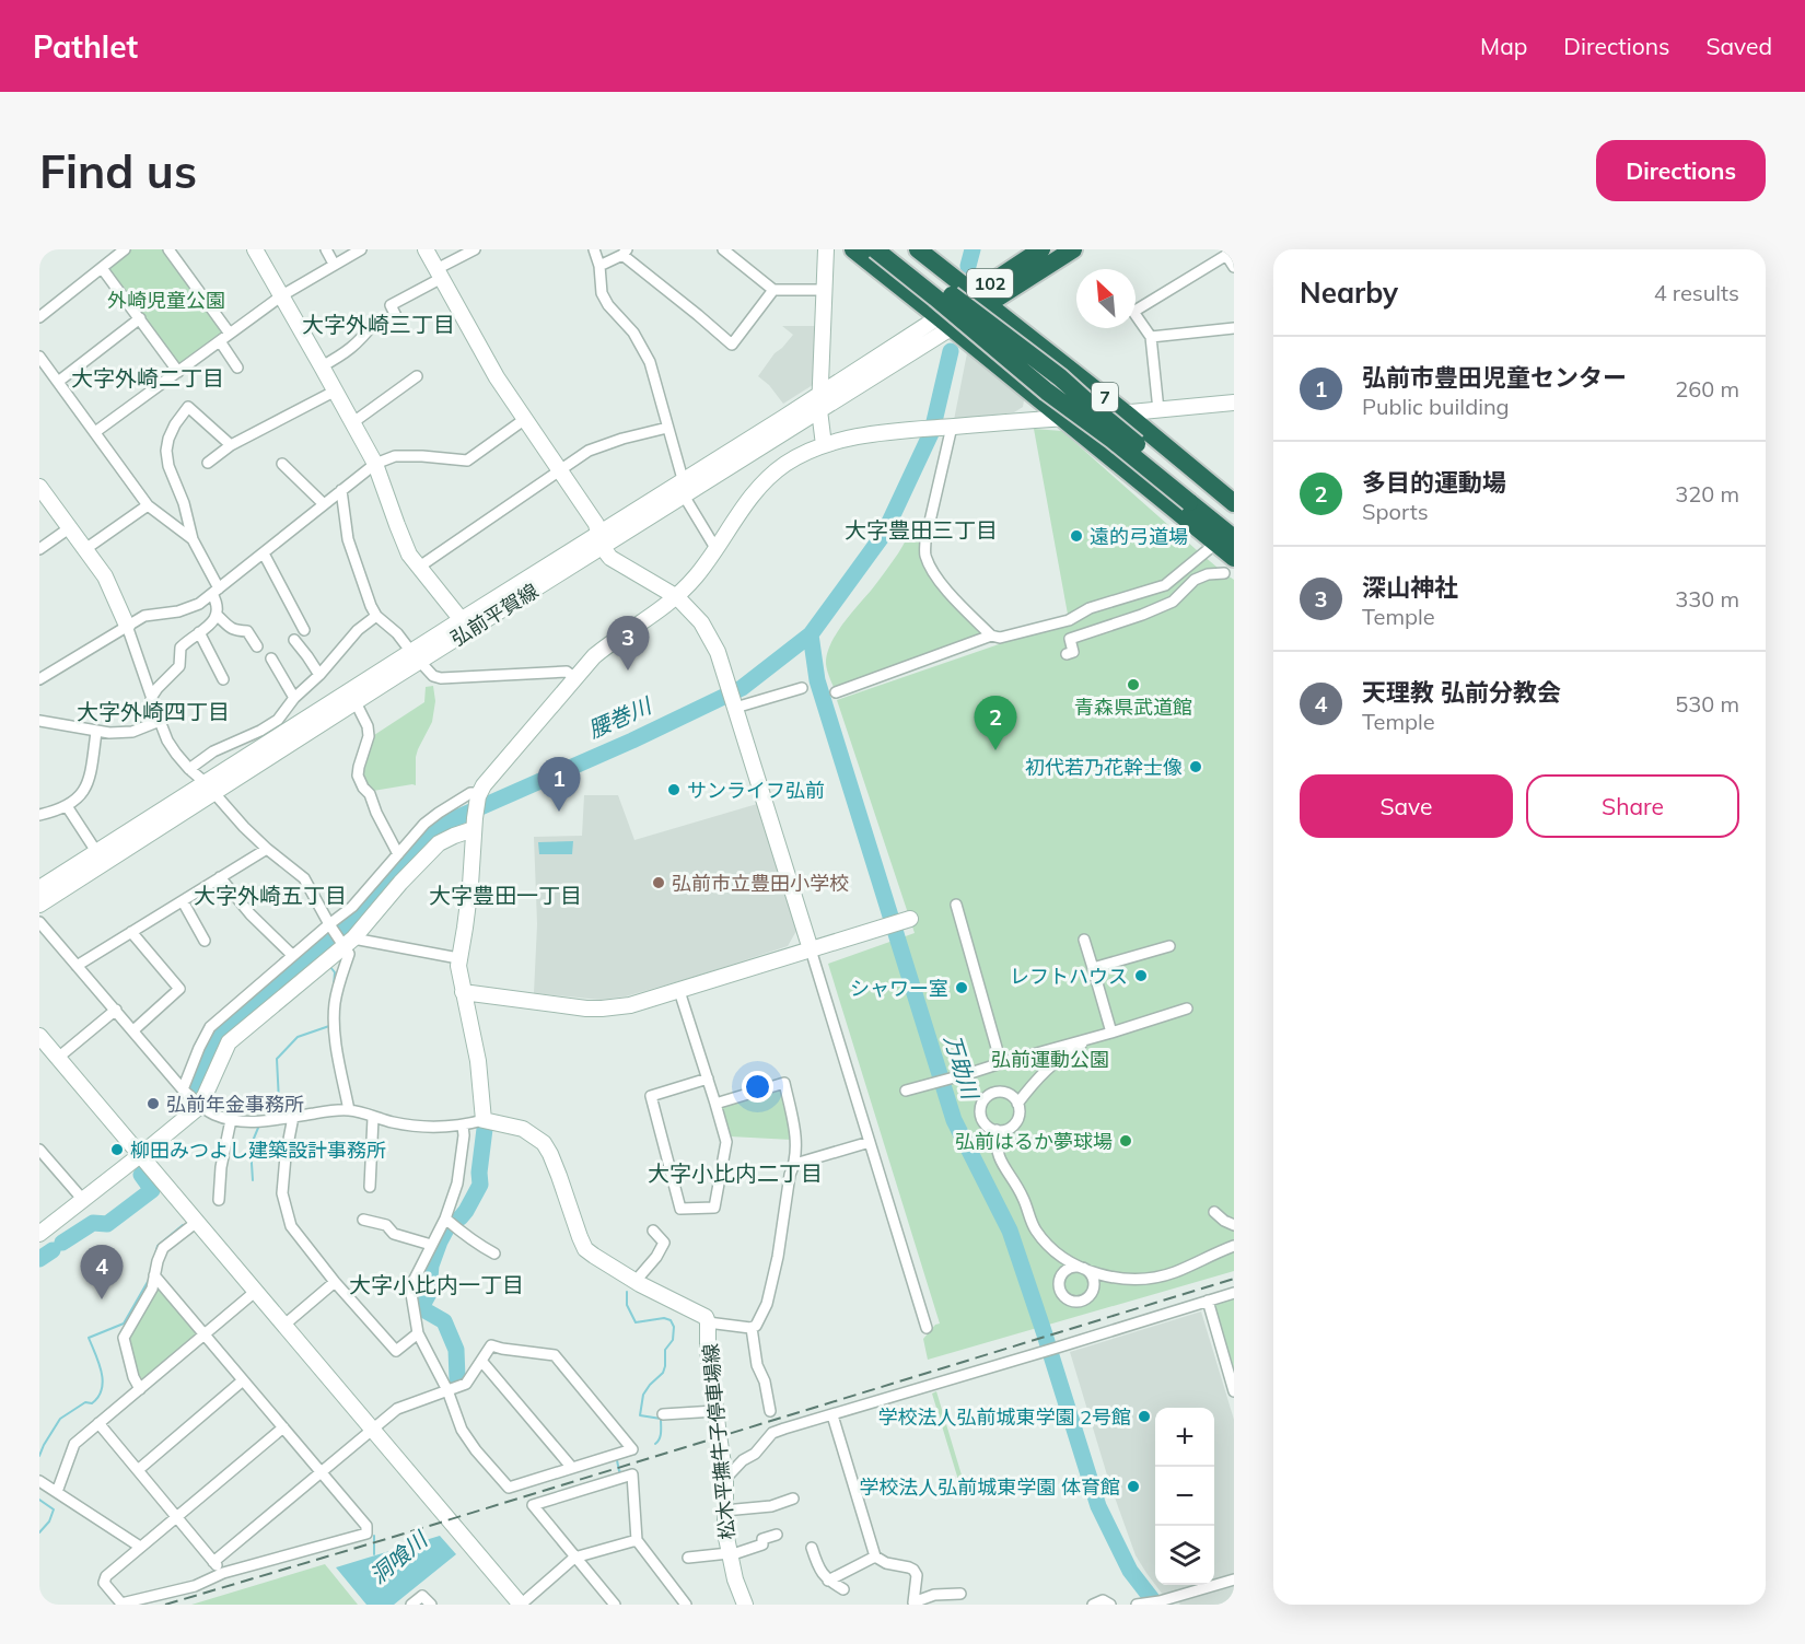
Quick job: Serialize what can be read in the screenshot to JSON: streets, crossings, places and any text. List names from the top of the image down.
{
  "streets": {
    "highway": ["102", "7"],
    "street": ["弘前平賀線", "松木平撫牛子停車場線"]
  },
  "crossings": [
    ["102", "7"],
    ["102", "弘前平賀線"],
    ["7", "弘前平賀線"]
  ],
  "districts": [
    "大字外崎三丁目",
    "大字外崎二丁目",
    "大字豊田三丁目",
    "大字外崎四丁目",
    "大字外崎五丁目",
    "大字豊田一丁目",
    "大字小比内二丁目",
    "大字小比内一丁目"
  ],
  "water": ["腰巻川", "万助川", "洞喰川"],
  "parks": ["外崎児童公園", "弘前運動公園"],
  "places": [
    "遠的弓道場",
    "青森県武道館",
    "初代若乃花幹士像",
    "サンライフ弘前",
    "弘前市立豊田小学校",
    "レフトハウス",
    "シャワー室",
    "弘前年金事務所",
    "弘前はるか夢球場",
    "柳田みつよし建築設計事務所",
    "学校法人弘前城東学園 2号館",
    "学校法人弘前城東学園 体育館"
  ],
  "north": "top left",
  "page": {
    "header": "Pathlet",
    "nav": ["Map", "Directions", "Saved"],
    "buttons": [
      "Directions",
      ["Save", "Share"]
    ],
    "title": "Find us",
    "heading": ["Nearby", "4 results"],
    "list": [
      {
        "mark": "1",
        "name": "弘前市豊田児童センター",
        "note": "Public building",
        "value": "260 m"
      },
      {
        "mark": "2",
        "name": "多目的運動場",
        "note": "Sports",
        "value": "320 m"
      },
      {
        "mark": "3",
        "name": "深山神社",
        "note": "Temple",
        "value": "330 m"
      },
      {
        "mark": "4",
        "name": "天理教 弘前分教会",
        "note": "Temple",
        "value": "530 m"
      }
    ],
    "pins": [
      "3",
      "2",
      "1",
      "4"
    ],
    "map_buttons": ["+", "−"]
  }
}
